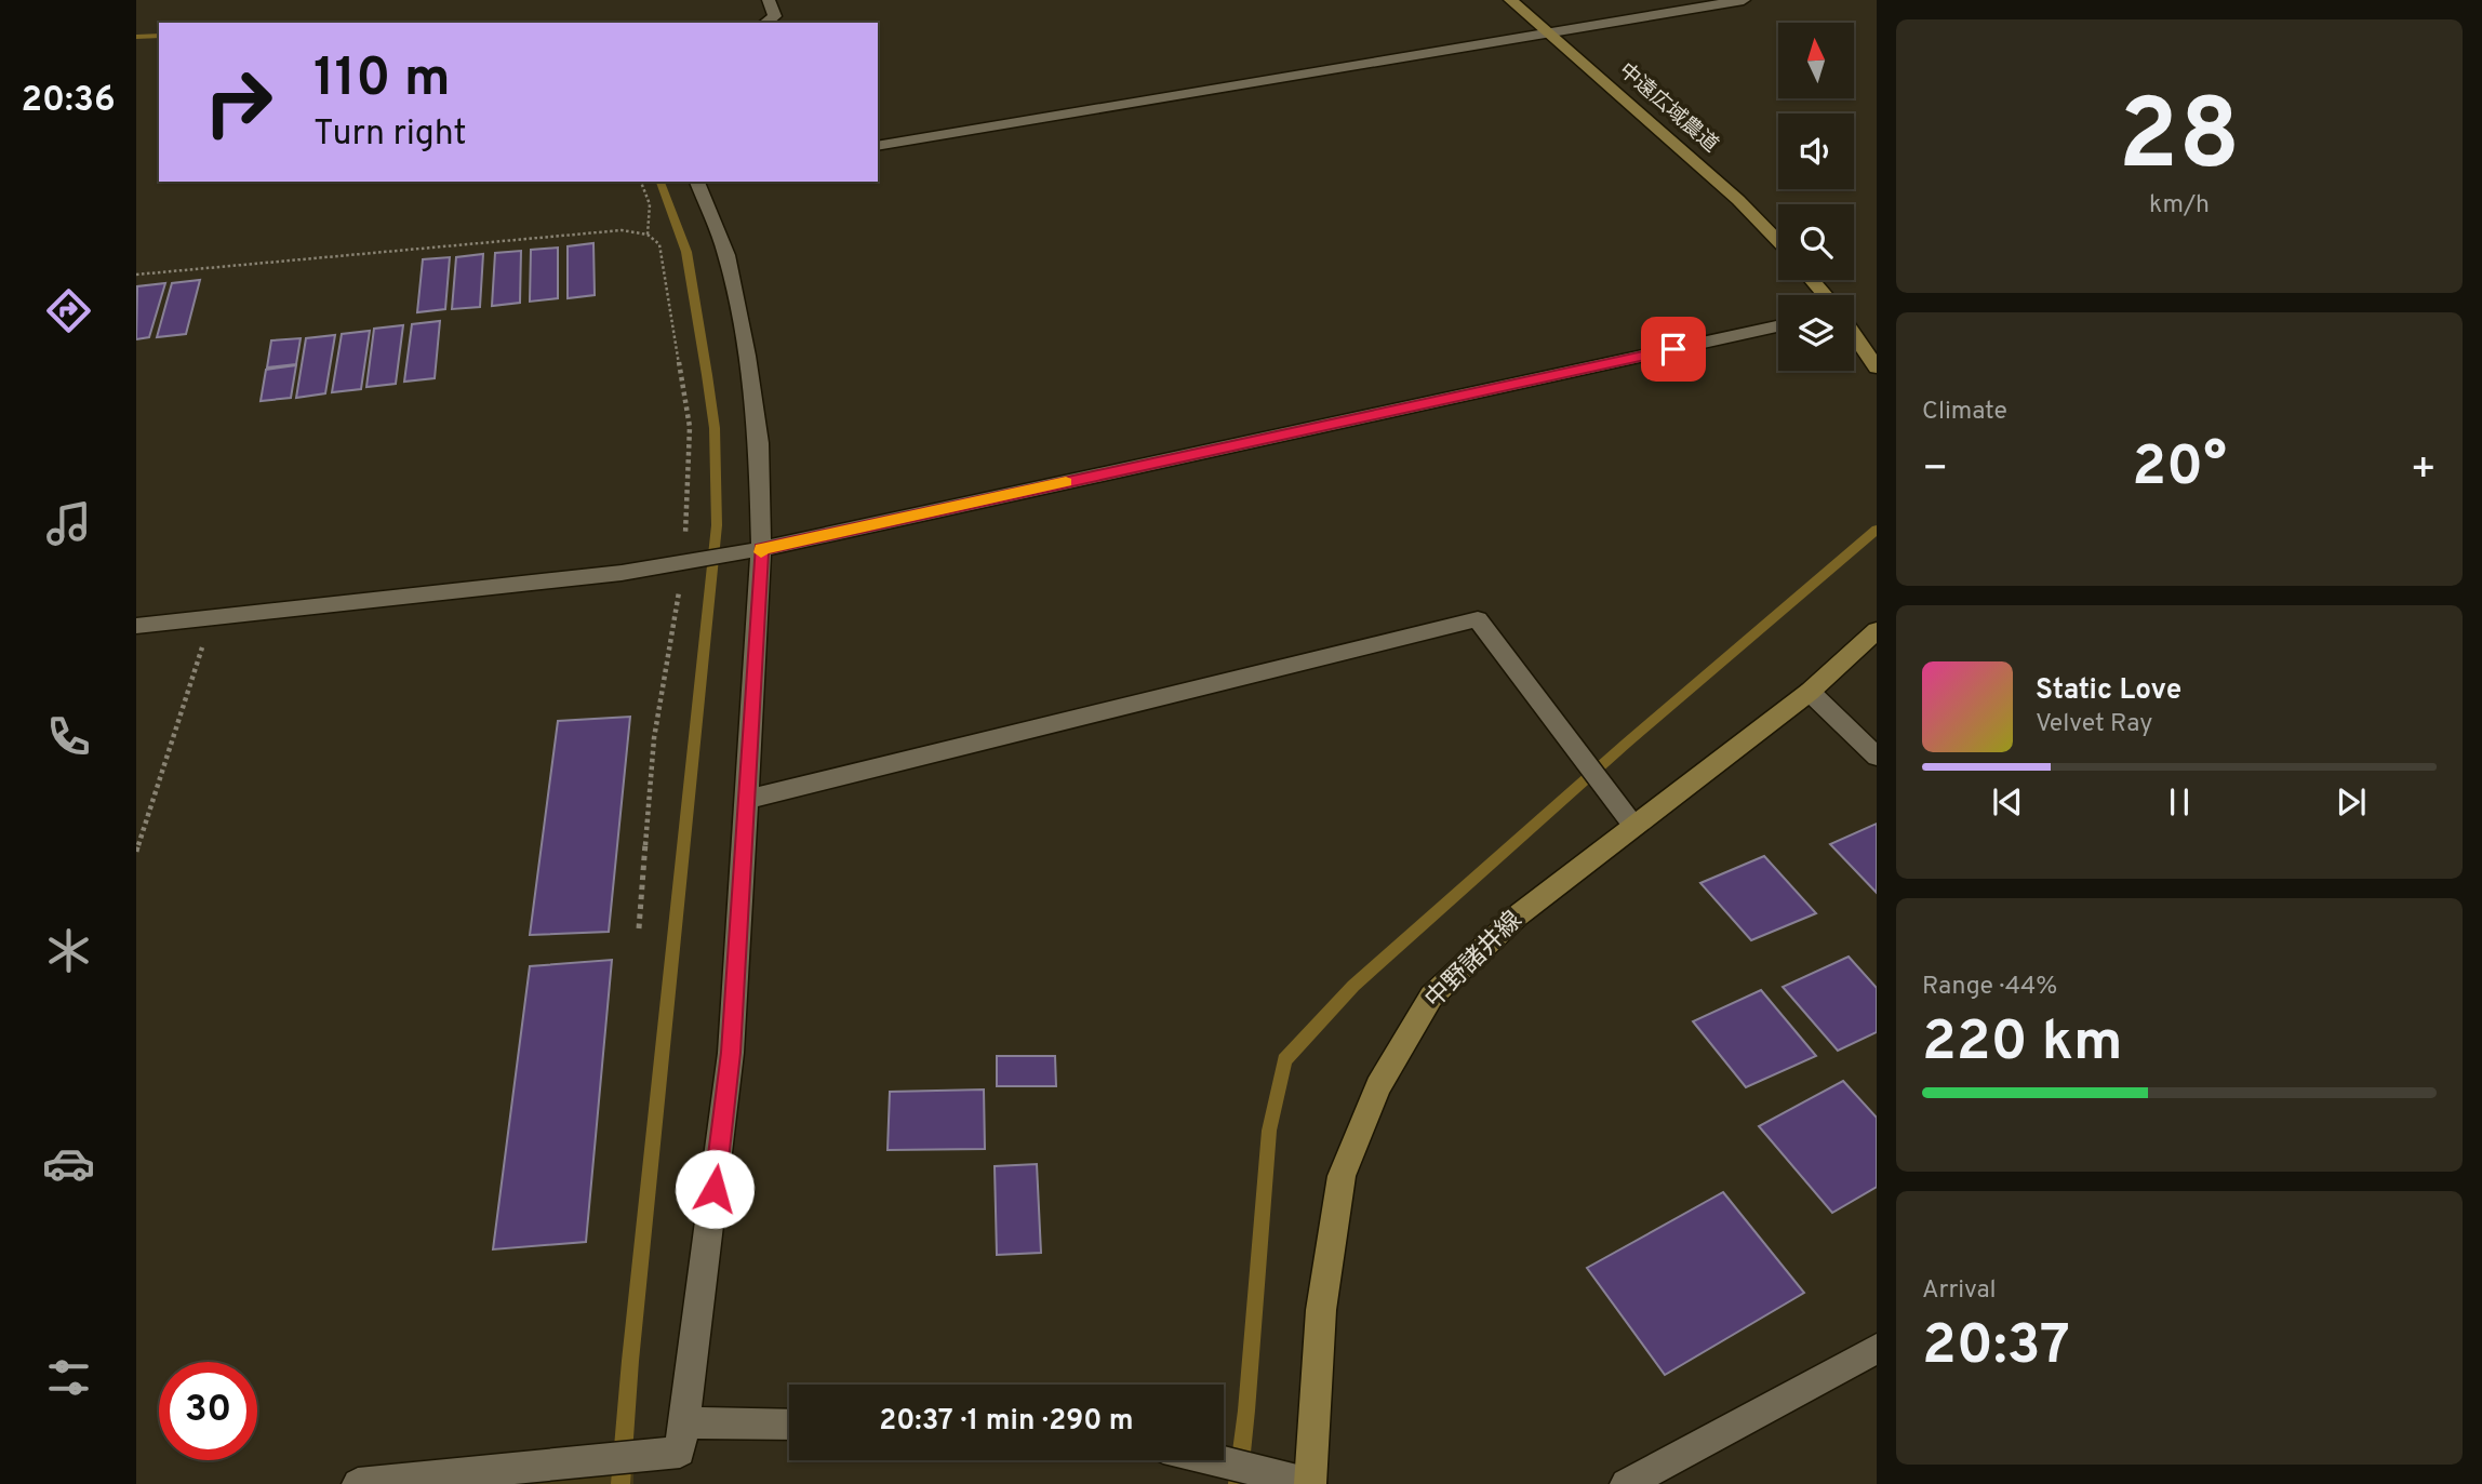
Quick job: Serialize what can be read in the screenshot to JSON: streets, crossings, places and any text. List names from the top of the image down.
{
  "streets": {
    "main road": ["中遠広域農道", "中野諸井線"]
  },
  "north": "top",
  "page": {
    "tabs": "20:36",
    "tile": [
      ["28", "km/h"],
      "Climate",
      ["Range · 44%", "220 km"],
      ["Arrival", "20:37"]
    ],
    "turn": ["110 m", "Turn right"],
    "heat": ["−", "20°", "+"],
    "song": ["Static Love", "Velvet Ray"],
    "limit": "30",
    "trip": "20:37 · 1 min · 290 m"
  }
}
